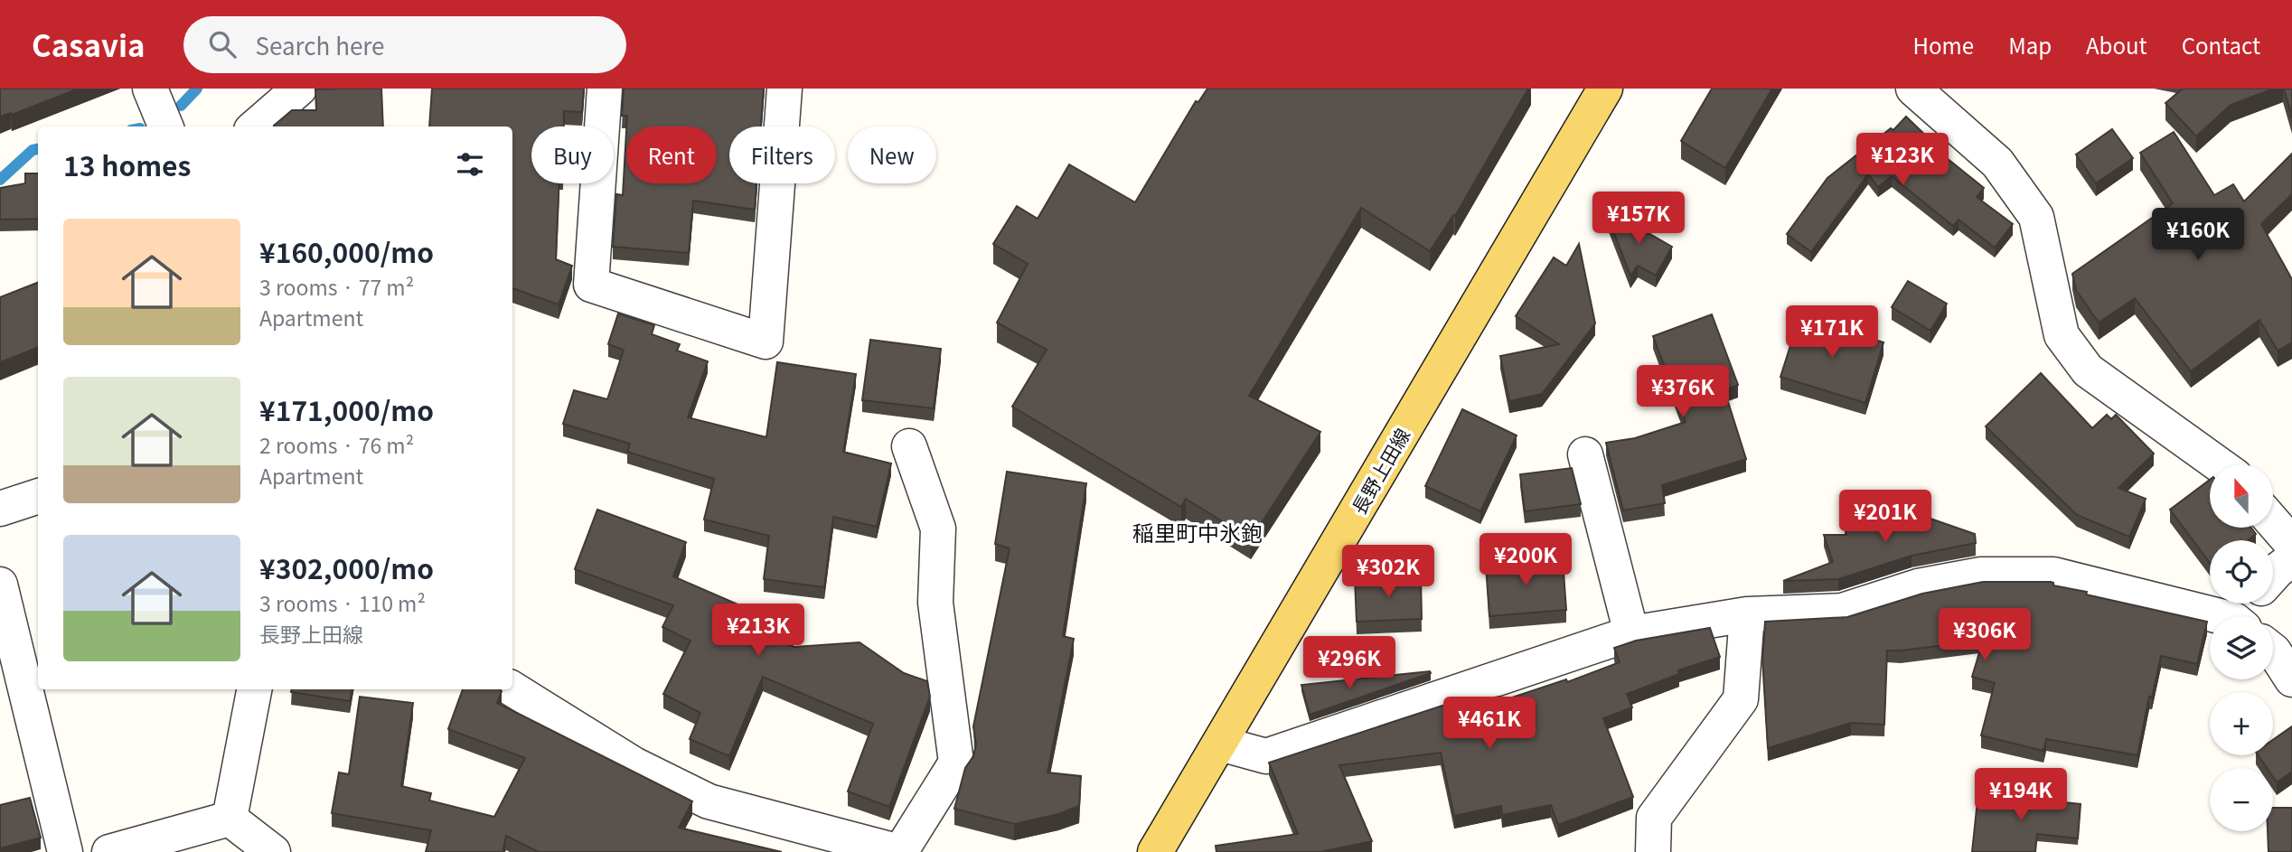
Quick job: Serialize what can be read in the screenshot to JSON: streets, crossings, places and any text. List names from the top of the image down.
{
  "streets": {
    "main road": ["長野上田線"]
  },
  "districts": ["稲里町中氷鉋"],
  "north": "top",
  "page": {
    "header": "Casavia",
    "search": "Search here",
    "nav": [
      "Home",
      "Map",
      "About",
      "Contact"
    ],
    "chip": [
      "Buy",
      "Rent",
      "Filters",
      "New"
    ],
    "heading": "13 homes",
    "price": [
      "¥123K",
      "¥157K",
      "¥160K",
      "¥171K",
      "¥376K",
      "¥201K",
      "¥200K",
      "¥302K",
      "¥213K",
      "¥306K",
      "¥296K",
      "¥461K",
      "¥194K"
    ],
    "list": [
      {
        "name": "¥160,000/mo",
        "note": "3 rooms · 77 m² · Apartment"
      },
      {
        "name": "¥171,000/mo",
        "note": "2 rooms · 76 m² · Apartment"
      },
      {
        "name": "¥302,000/mo",
        "note": "3 rooms · 110 m² · 長野上田線"
      }
    ],
    "map_buttons": ["+", "−"]
  }
}
